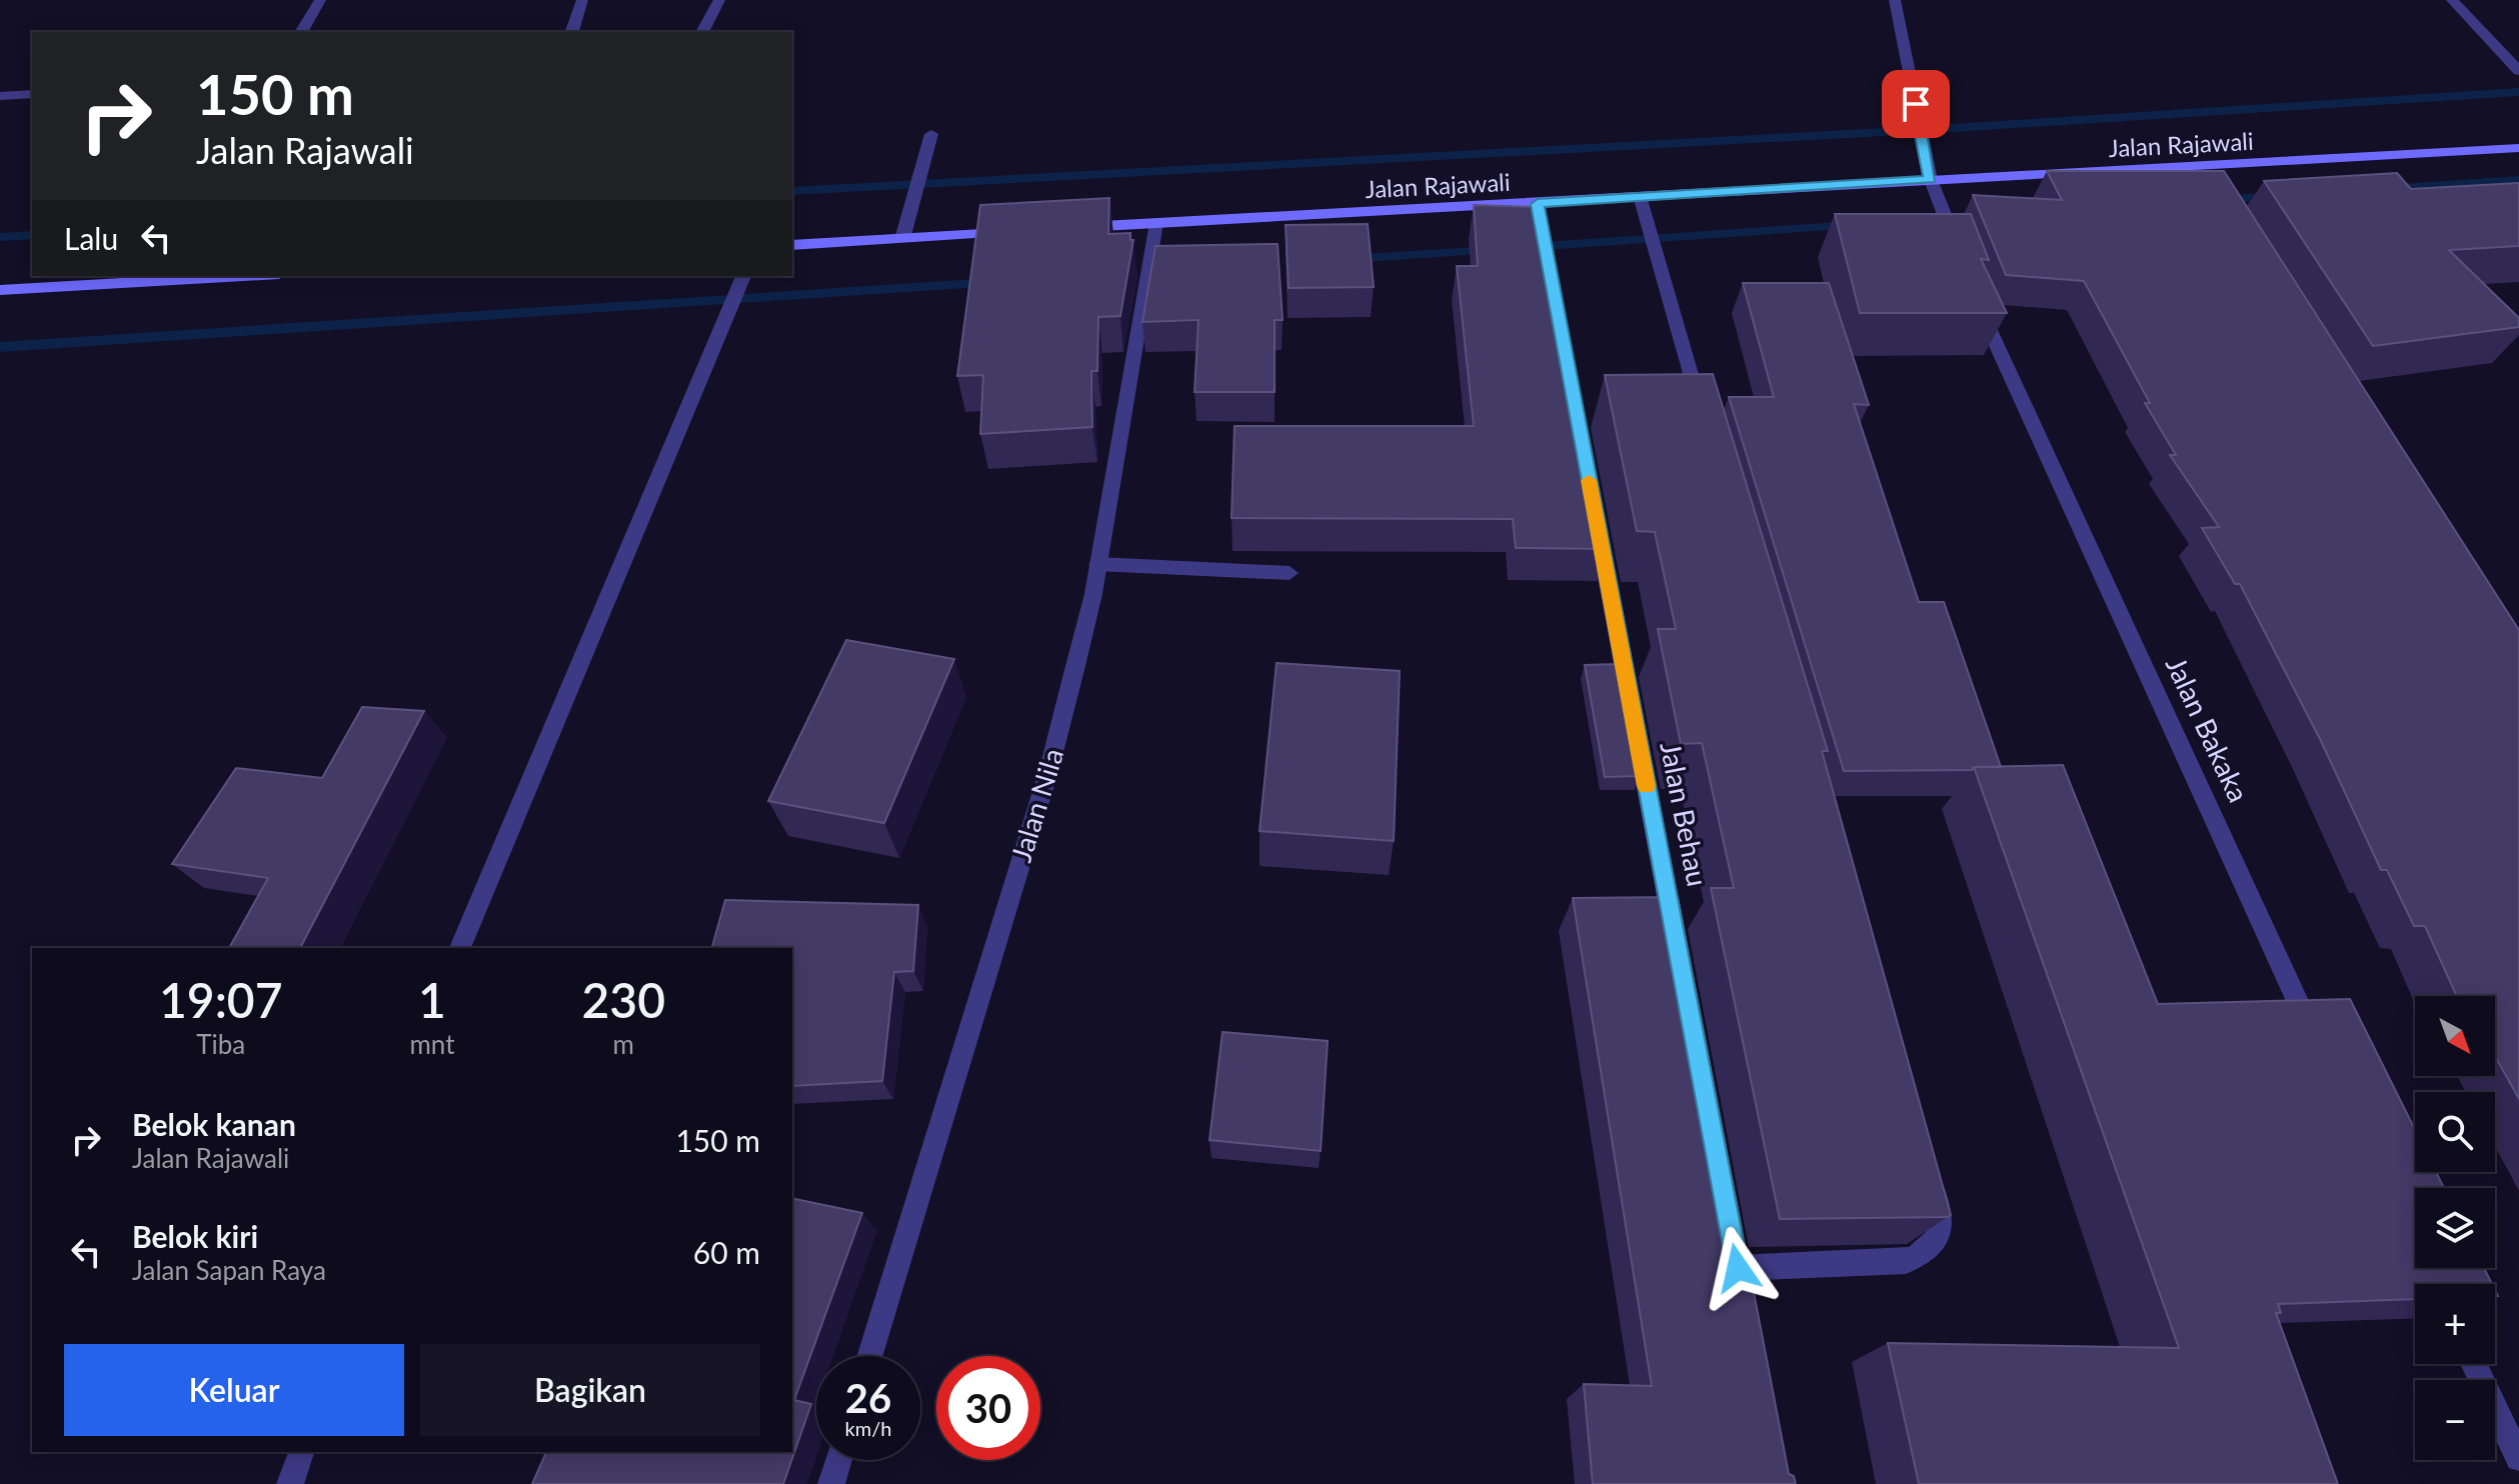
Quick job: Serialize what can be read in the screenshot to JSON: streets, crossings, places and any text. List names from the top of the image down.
{
  "streets": {
    "main road": ["Jalan Rajawali"],
    "street": ["Jalan Bakaka", "Jalan Nila", "Jalan Behau"]
  },
  "crossings": [
    ["Jalan Rajawali", "Jalan Nila"]
  ],
  "north": "bottom right",
  "page": {
    "turn": ["150 m", "Jalan Rajawali"],
    "then": "Lalu",
    "eta": [
      "19:07",
      "Tiba",
      "1",
      "mnt",
      "230",
      "m"
    ],
    "map_buttons": ["+", "−"],
    "list": [
      {
        "name": "Belok kanan",
        "note": "Jalan Rajawali",
        "value": "150 m"
      },
      {
        "name": "Belok kiri",
        "note": "Jalan Sapan Raya",
        "value": "60 m"
      }
    ],
    "buttons": ["Keluar", "Bagikan"],
    "speed": "26 km/h",
    "limit": "30"
  }
}
